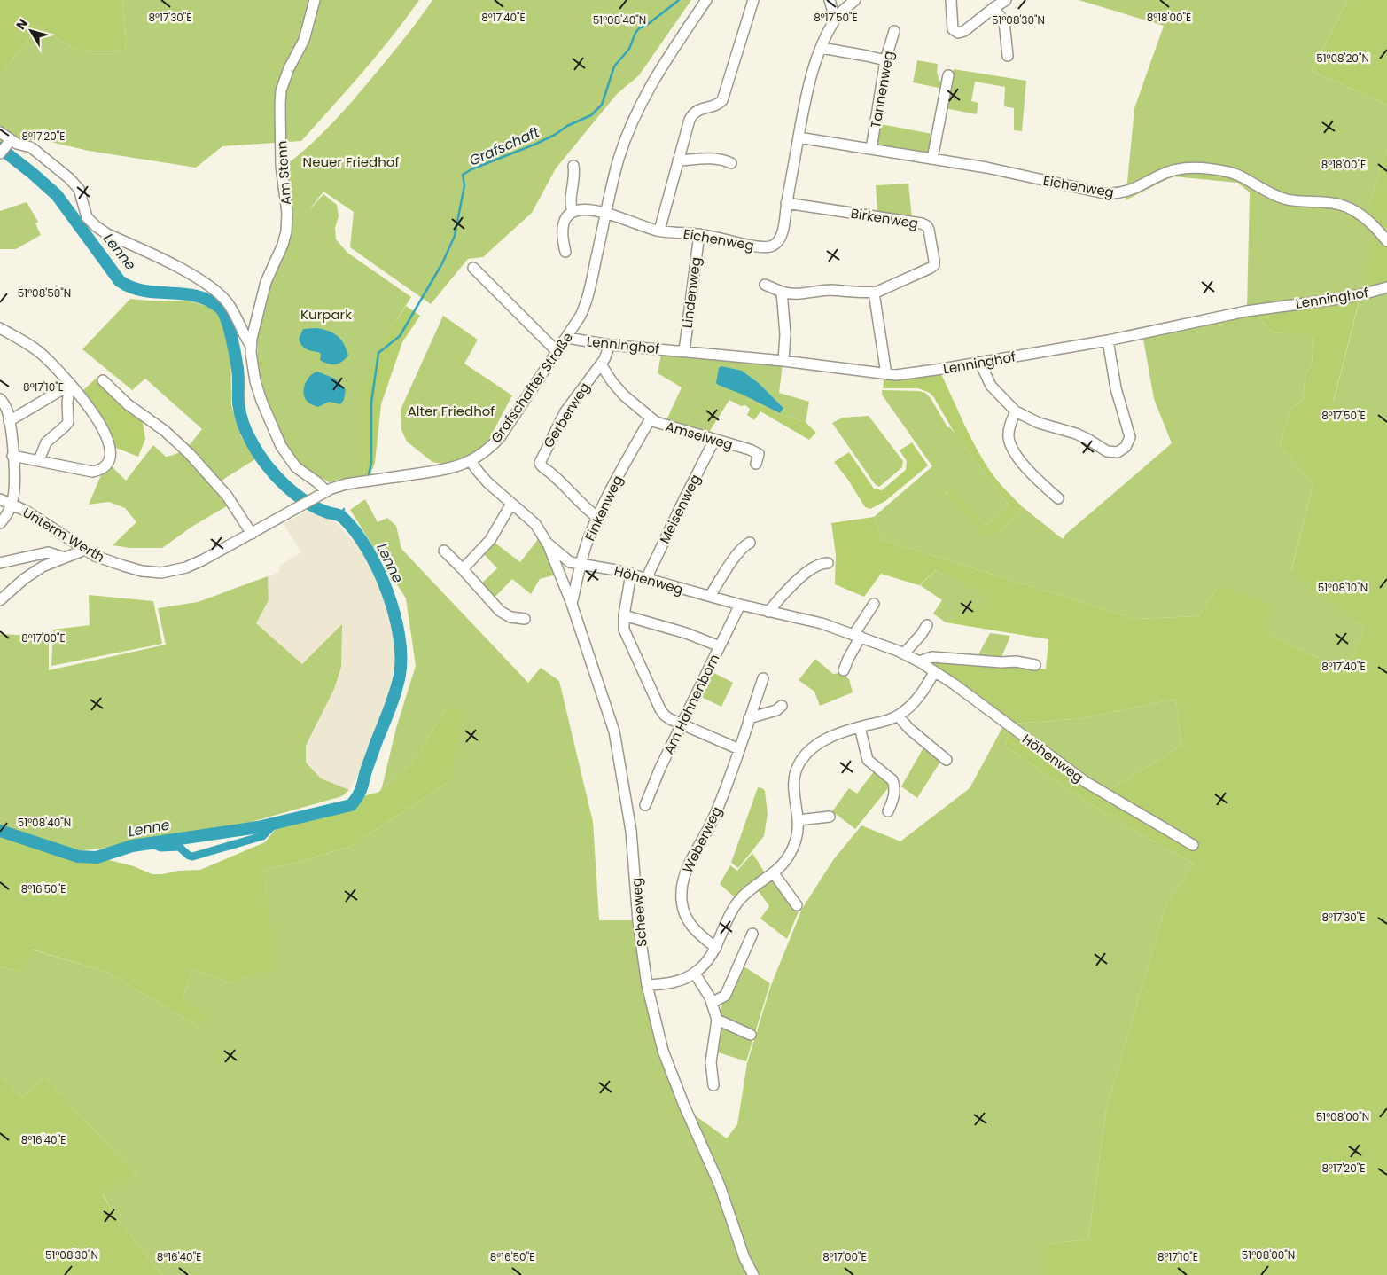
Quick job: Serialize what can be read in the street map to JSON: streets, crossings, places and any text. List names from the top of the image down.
{
  "streets": {
    "street": [
      "Tannenweg",
      "Am Stenn",
      "Eichenweg",
      "Birkenweg",
      "Lindenweg",
      "Lenninghof",
      "Grafschafter Straße",
      "Gerberweg",
      "Amselweg",
      "Finkenweg",
      "Meisenweg",
      "Unterm Werth",
      "Höhenweg",
      "Am Hahnenborn",
      "Weberweg",
      "Scheeweg"
    ]
  },
  "crossings": [
    ["Tannenweg", "Eichenweg"],
    ["Am Stenn", "Grafschafter Straße"],
    ["Eichenweg", "Birkenweg"],
    ["Eichenweg", "Lindenweg"],
    ["Eichenweg", "Grafschafter Straße"],
    ["Lindenweg", "Lenninghof"],
    ["Lenninghof", "Grafschafter Straße"],
    ["Lenninghof", "Gerberweg"],
    ["Grafschafter Straße", "Unterm Werth"],
    ["Grafschafter Straße", "Höhenweg"],
    ["Gerberweg", "Amselweg"],
    ["Gerberweg", "Finkenweg"],
    ["Amselweg", "Finkenweg"],
    ["Amselweg", "Meisenweg"],
    ["Finkenweg", "Höhenweg"],
    ["Finkenweg", "Scheeweg"],
    ["Meisenweg", "Höhenweg"],
    ["Höhenweg", "Am Hahnenborn"],
    ["Höhenweg", "Scheeweg"]
  ],
  "water": ["Grafschaft", "Lenne"],
  "parks": ["Neuer Friedhof", "Kurpark", "Alter Friedhof"],
  "north": "top left",
  "coordinates": [
    "8°17'30\"E",
    "8°17'40\"E",
    "8°17'50\"E",
    "8°18'00\"E",
    "51°08'40\"N",
    "51°08'30\"N",
    "51°08'20\"N",
    "8°17'20\"E",
    "51°08'50\"N",
    "8°17'10\"E",
    "51°08'10\"N",
    "8°17'00\"E",
    "8°16'50\"E",
    "51°08'00\"N",
    "8°16'40\"E"
  ]
}
